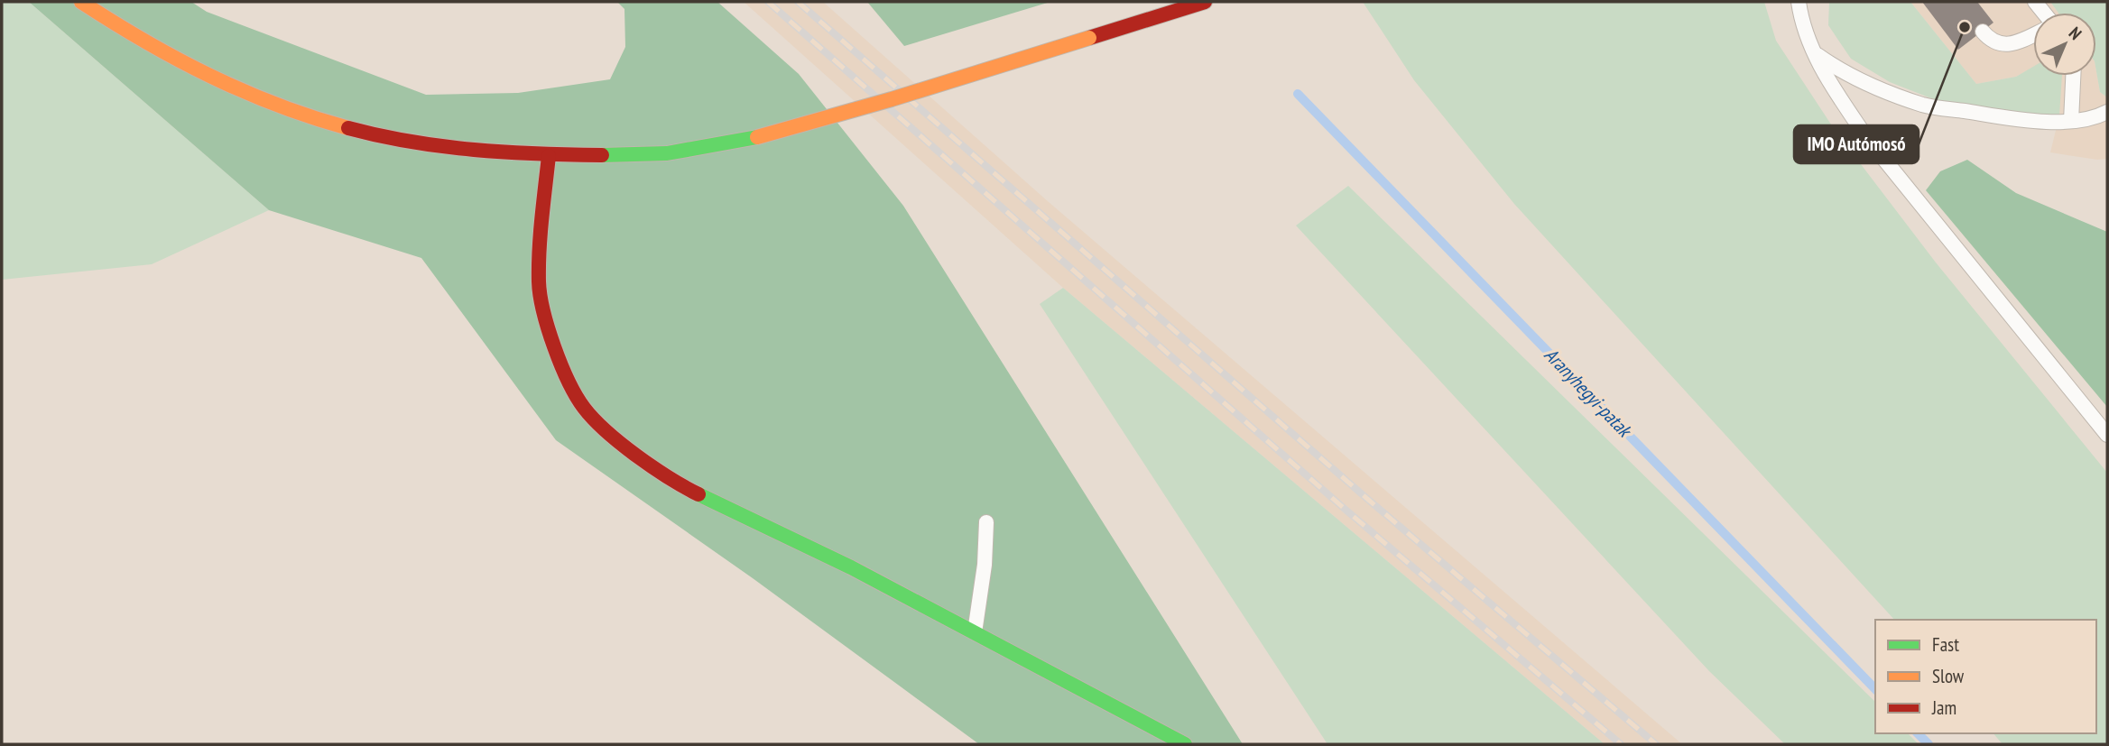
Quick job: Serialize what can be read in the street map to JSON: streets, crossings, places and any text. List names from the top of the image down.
{
  "water": ["Aranyhegyi-patak"],
  "places": ["IMO Autómosó"],
  "legend": ["Fast", "Slow", "Jam"],
  "north": "top right"
}
